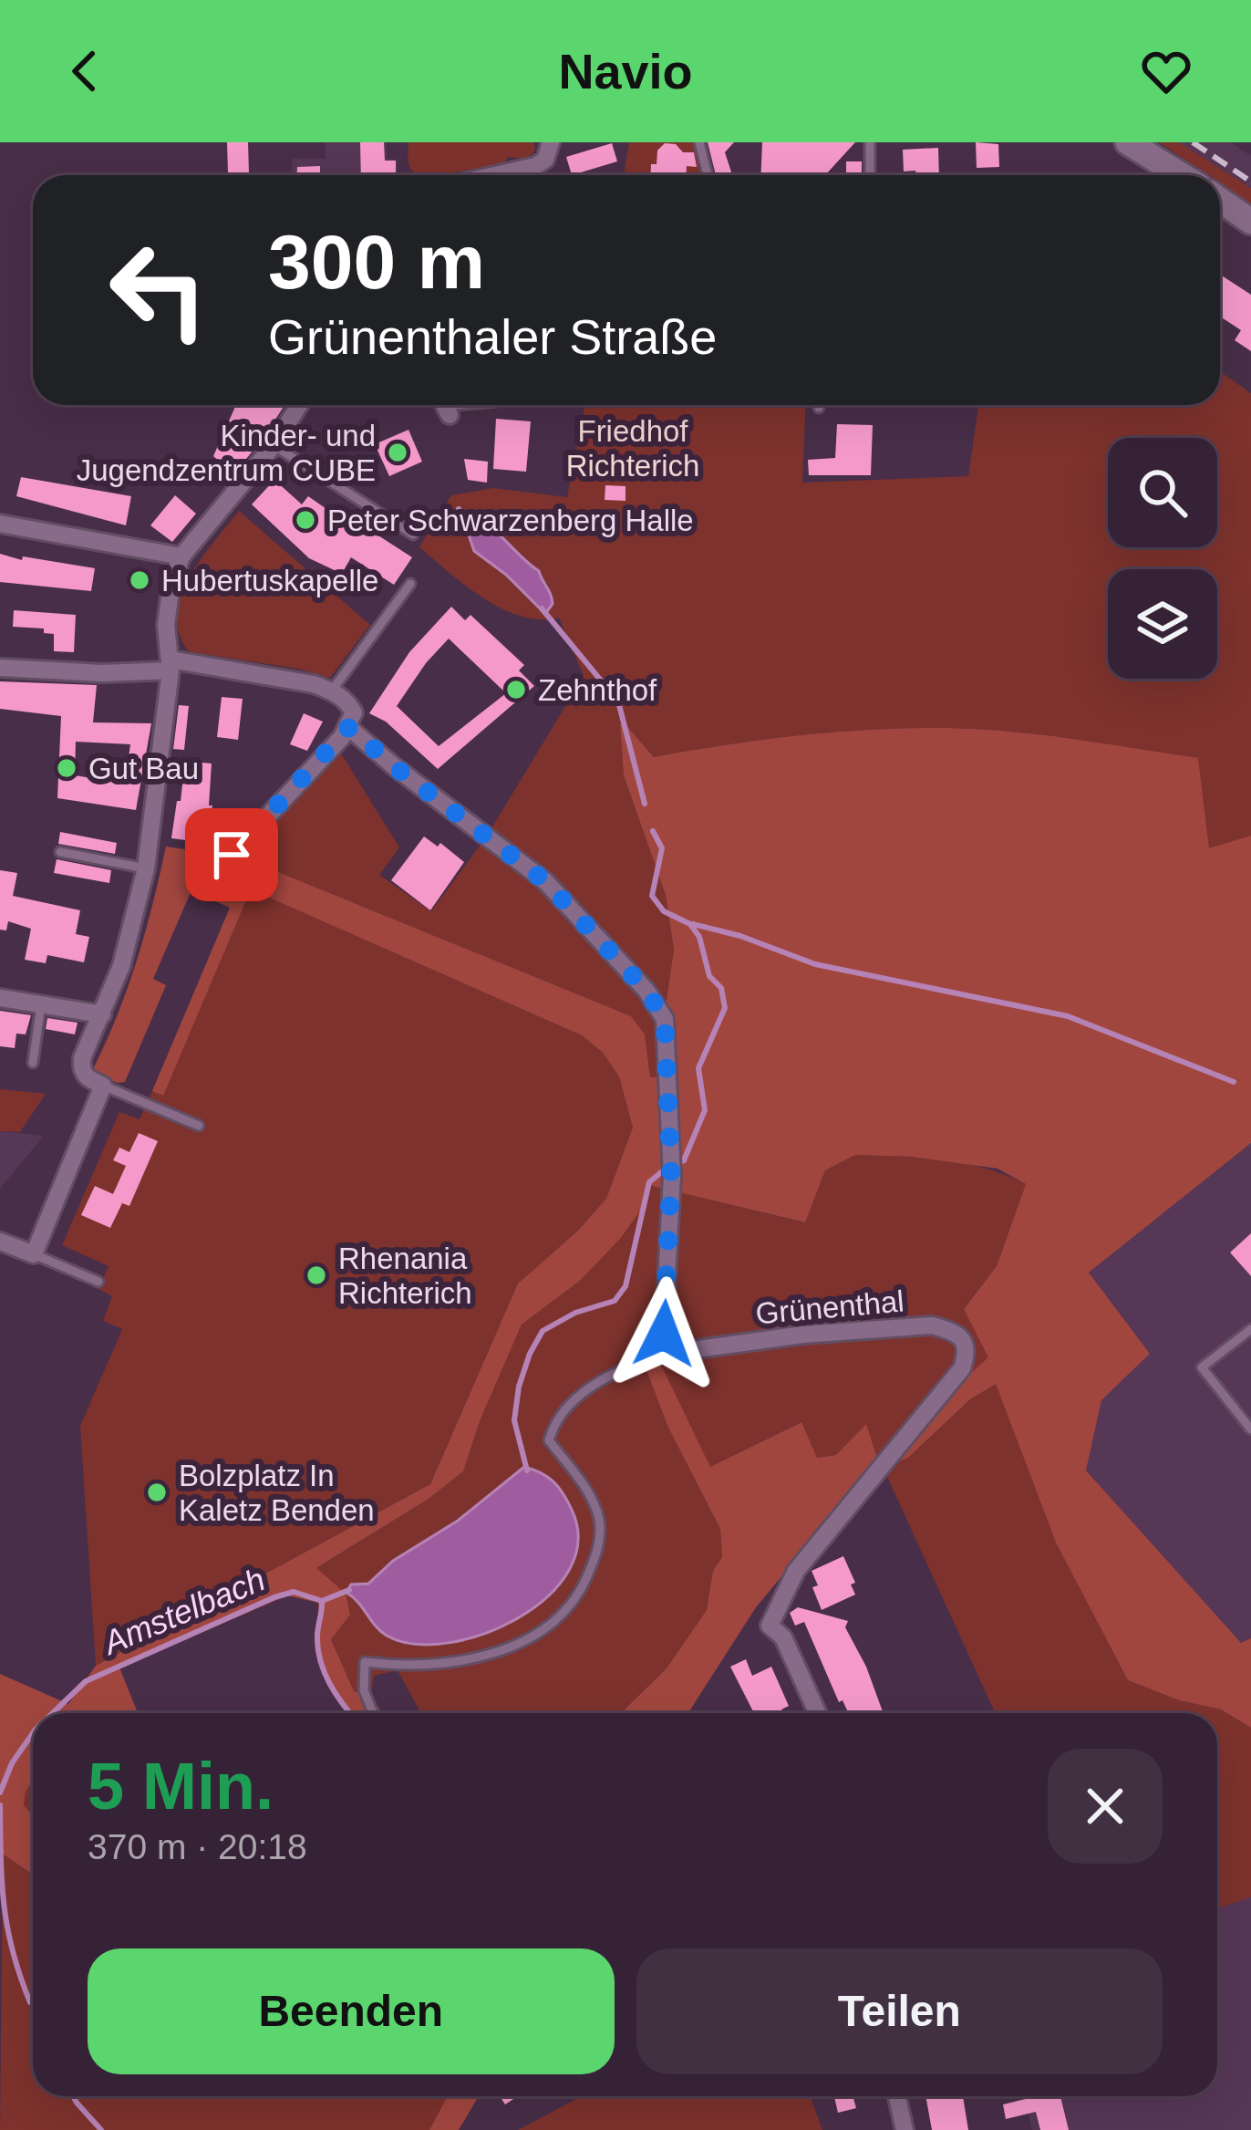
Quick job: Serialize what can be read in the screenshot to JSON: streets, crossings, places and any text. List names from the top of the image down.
{
  "streets": {
    "street": ["Grünenthal"]
  },
  "water": ["Amstelbach"],
  "parks": ["Friedhof Richterich"],
  "places": [
    "Kinder- und Jugendzentrum CUBE",
    "Peter Schwarzenberg Halle",
    "Hubertuskapelle",
    "Zehnthof",
    "Gut Bau",
    "Rhenania Richterich",
    "Bolzplatz In Kaletz Benden"
  ],
  "page": {
    "header": "Navio",
    "turn": ["300 m", "Grünenthaler Straße"],
    "heading": ["5 Min.", "370 m · 20:18"],
    "buttons": ["Beenden", "Teilen"]
  }
}
